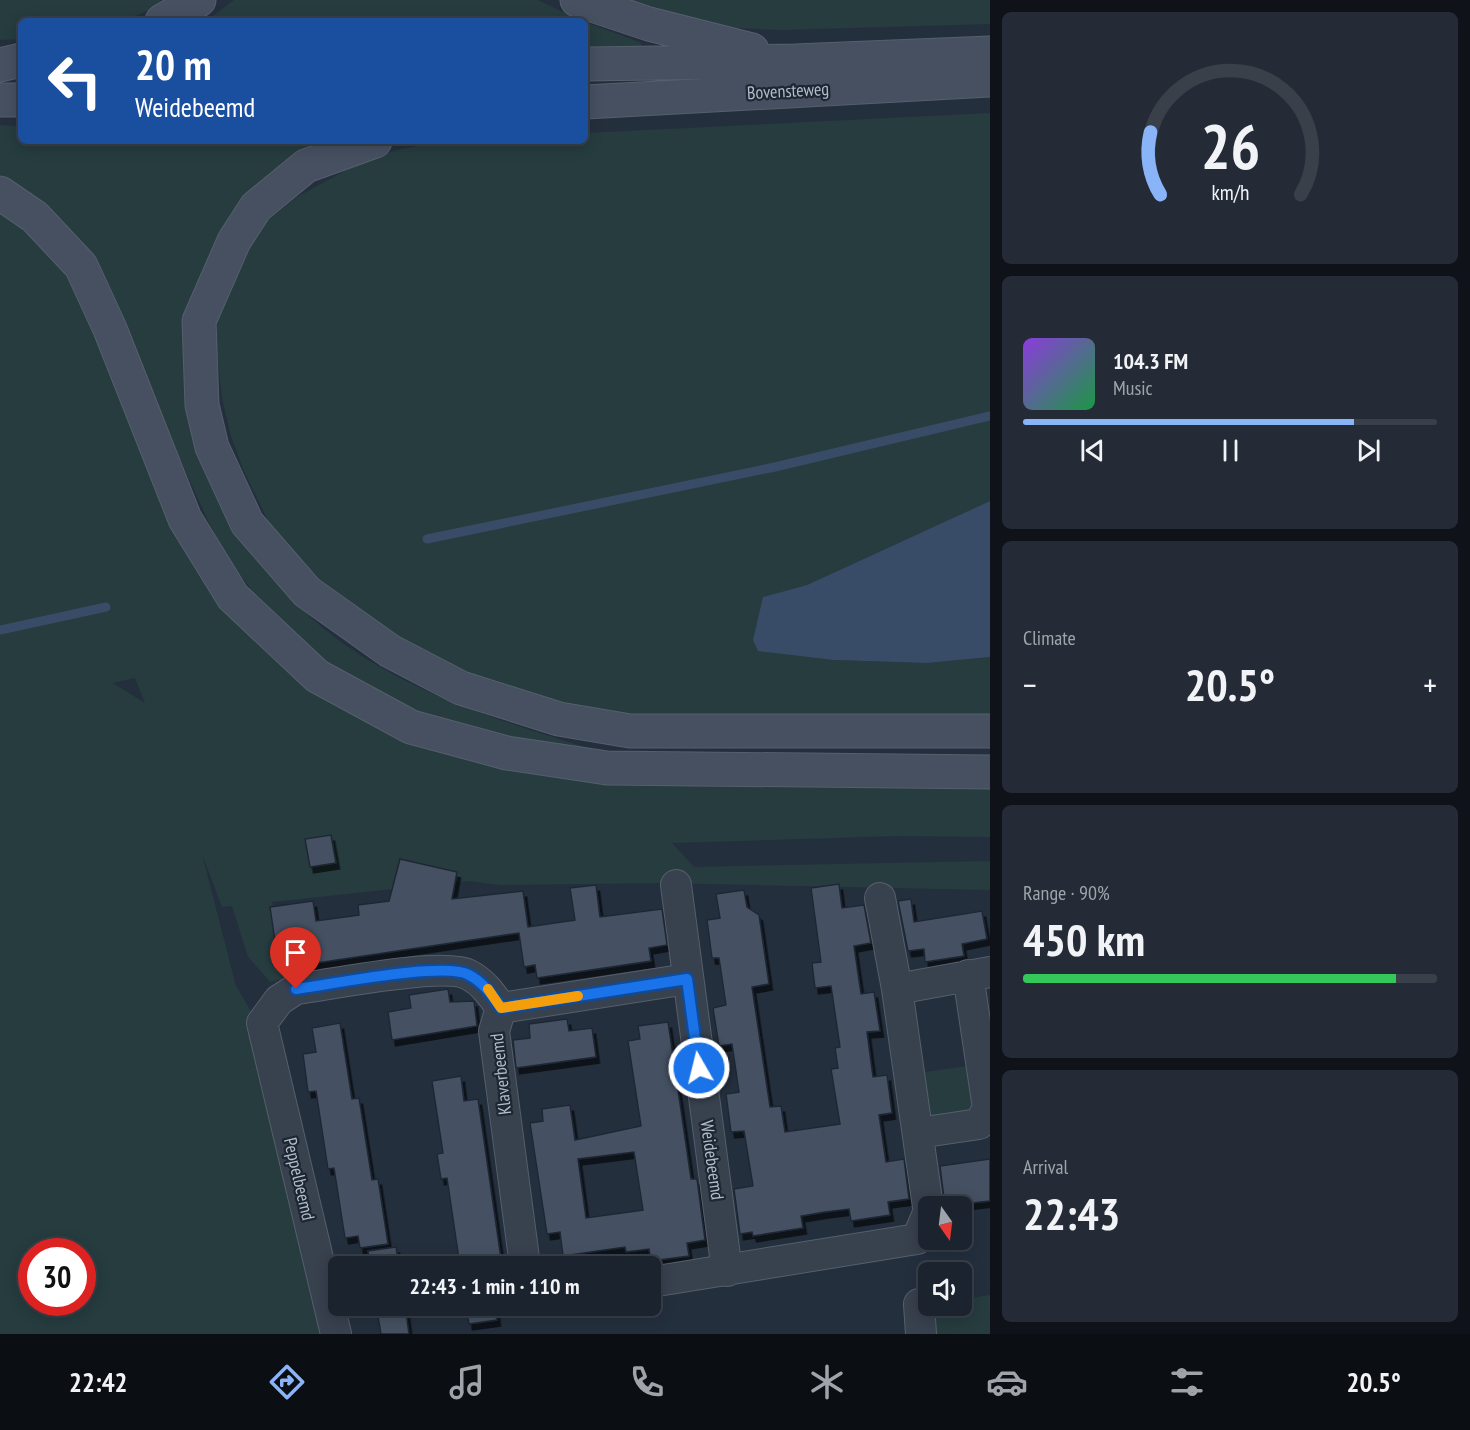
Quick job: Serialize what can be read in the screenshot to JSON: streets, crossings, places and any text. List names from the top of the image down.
{
  "streets": {
    "main road": ["Bovensteweg"],
    "street": ["Klaverbeemd", "Weidebeemd", "Peppelbeemd"]
  },
  "crossings": [
    ["Klaverbeemd", "Peppelbeemd"]
  ],
  "north": "bottom",
  "page": {
    "turn": ["20 m", "Weidebeemd"],
    "song": ["104.3 FM", "Music"],
    "tile": [
      "Climate",
      ["Range · 90%", "450 km"],
      ["Arrival", "22:43"]
    ],
    "heat": ["−", "20.5°", "+"],
    "limit": "30",
    "trip": "22:43 · 1 min · 110 m",
    "tabs": ["22:42", "20.5°"],
    "gauge": ["26", "km/h"]
  }
}
